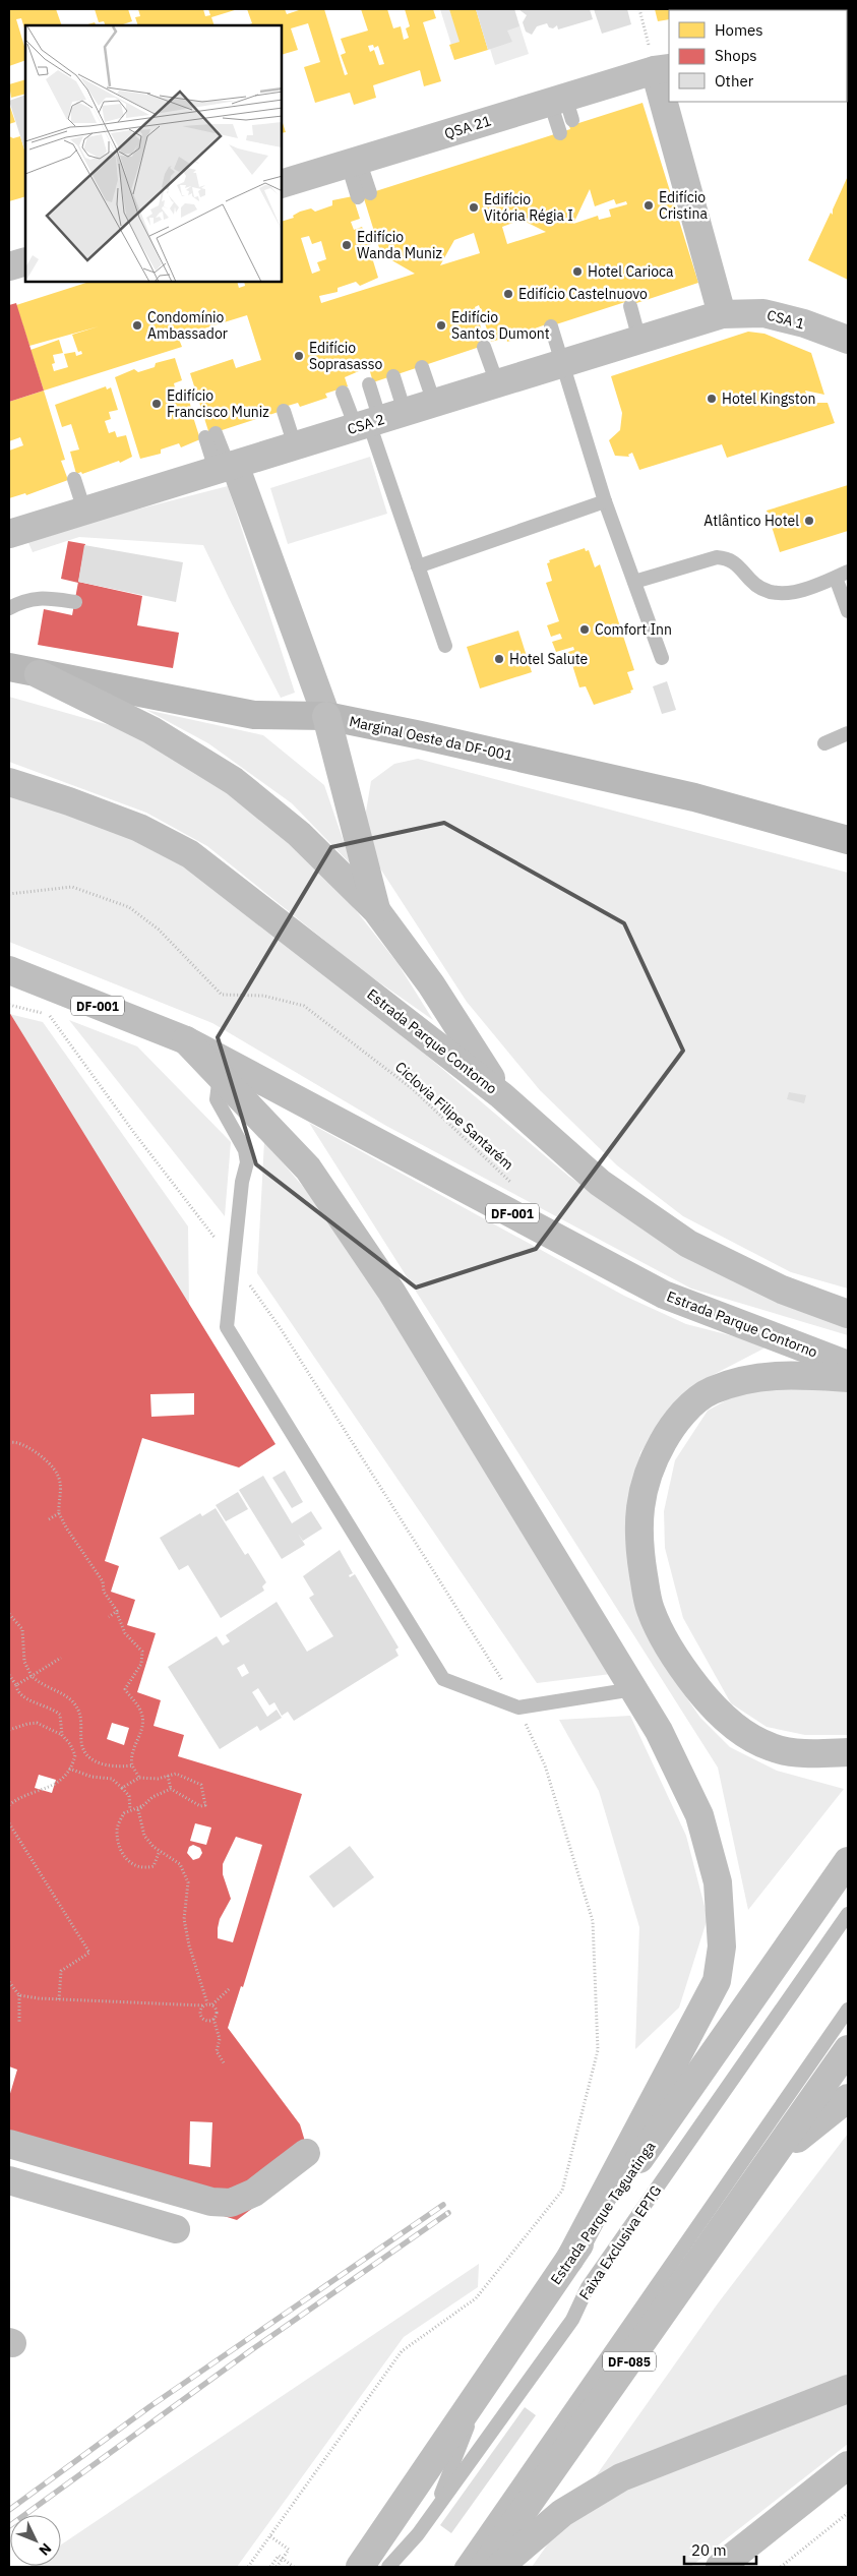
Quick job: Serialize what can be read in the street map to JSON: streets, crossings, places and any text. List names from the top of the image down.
{
  "streets": {
    "main road": [
      "QSA 21",
      "CSA 1",
      "CSA 2",
      "Marginal Oeste da DF-001",
      "DF-001",
      "Estrada Parque Contorno",
      "Estrada Parque Taguatinga",
      "DF-085"
    ],
    "lane": ["Faixa Exclusiva EPTG"],
    "path": ["Ciclovia Filipe Santarém"]
  },
  "crossings": [
    ["CSA 1", "CSA 2"]
  ],
  "places": [
    "Edifício Cristina",
    "Edifício Vitória Régia I",
    "Edifício Wanda Muniz",
    "Hotel Carioca",
    "Edifício Castelnuovo",
    "Condomínio Ambassador",
    "Edifício Santos Dumont",
    "Edifício Soprasasso",
    "Hotel Kingston",
    "Edifício Francisco Muniz",
    "Atlântico Hotel",
    "Comfort Inn",
    "Hotel Salute"
  ],
  "legend": ["Homes", "Shops", "Other"],
  "scale_bar": "20 m",
  "north": "bottom right"
}
